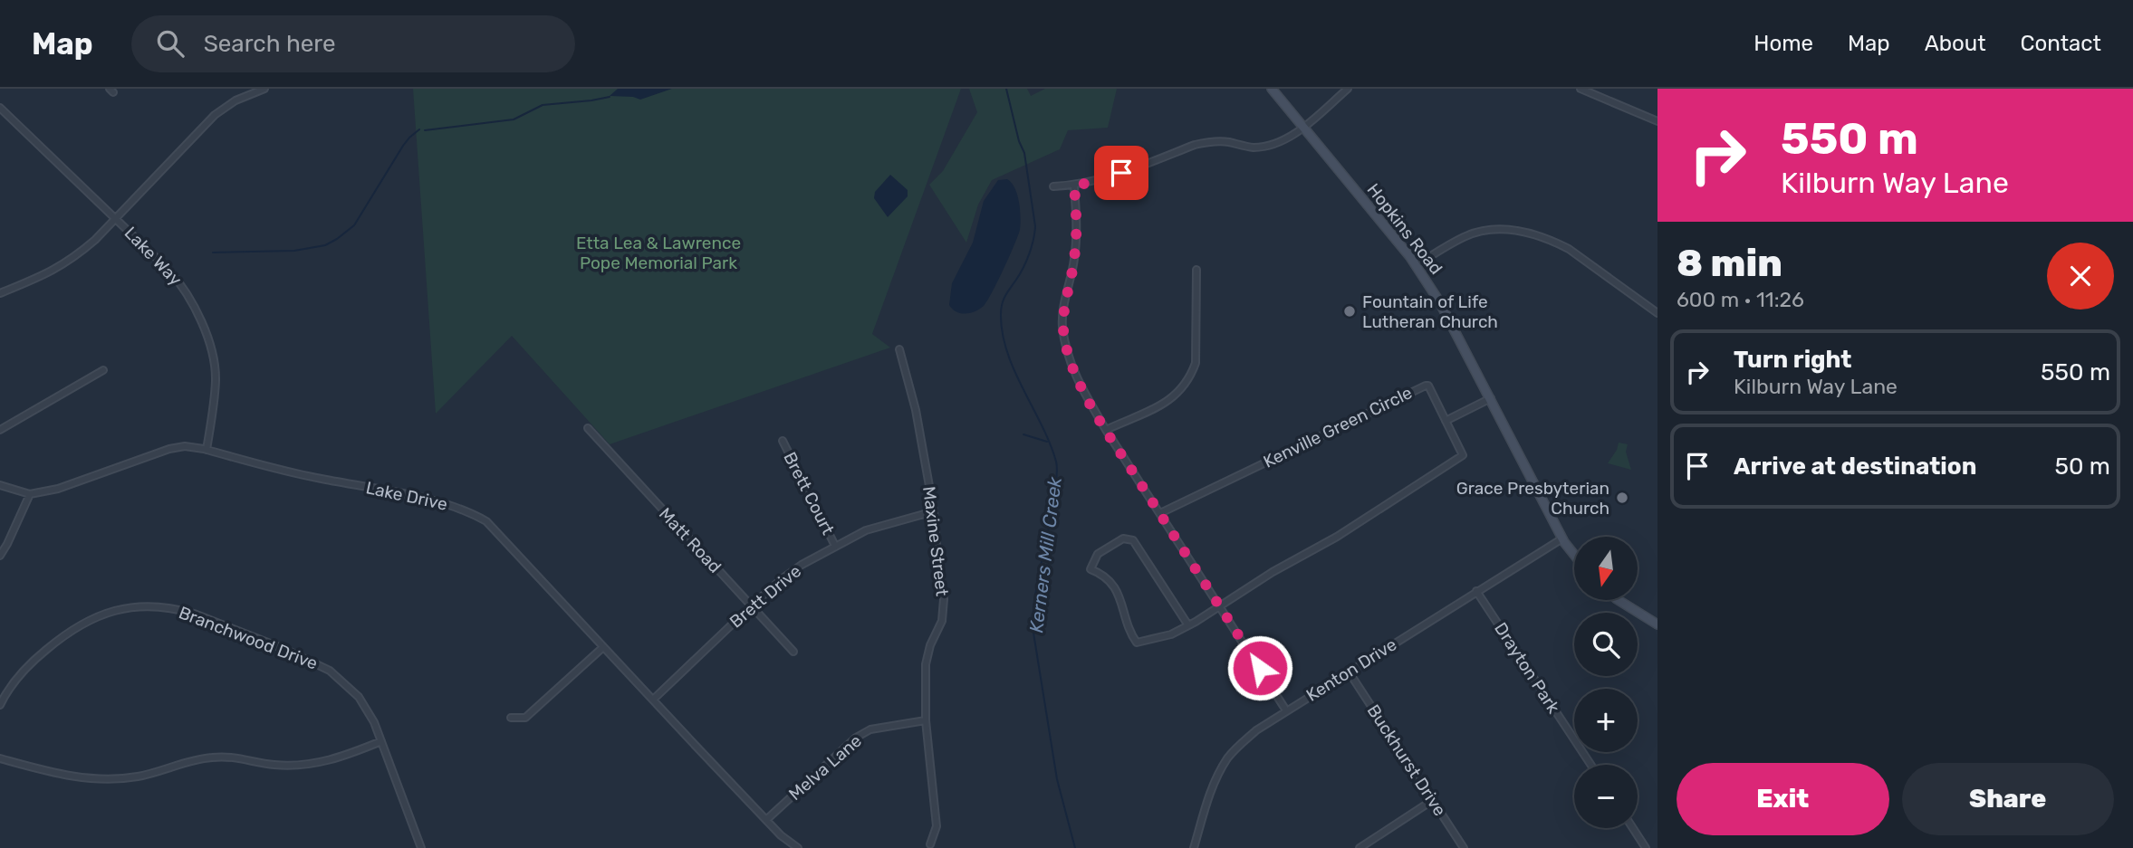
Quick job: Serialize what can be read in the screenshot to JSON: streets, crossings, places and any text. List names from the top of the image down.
{
  "streets": {
    "main road": ["Hopkins Road"],
    "street": [
      "Lake Way",
      "Kenville Green Circle",
      "Brett Court",
      "Lake Drive",
      "Matt Road",
      "Maxine Street",
      "Brett Drive",
      "Branchwood Drive",
      "Drayton Park",
      "Kenton Drive",
      "Buckhurst Drive",
      "Melva Lane"
    ]
  },
  "crossings": [
    ["Hopkins Road", "Kenton Drive"],
    ["Lake Way", "Lake Drive"],
    ["Brett Court", "Brett Drive"],
    ["Lake Drive", "Brett Drive"],
    ["Lake Drive", "Melva Lane"],
    ["Matt Road", "Brett Drive"],
    ["Maxine Street", "Brett Drive"],
    ["Maxine Street", "Melva Lane"],
    ["Drayton Park", "Kenton Drive"],
    ["Kenton Drive", "Buckhurst Drive"]
  ],
  "water": ["Kerners Mill Creek"],
  "parks": ["Etta Lea & Lawrence Pope Memorial Park"],
  "places": ["Fountain of Life Lutheran Church", "Grace Presbyterian Church"],
  "north": "bottom",
  "page": {
    "header": "Map",
    "search": "Search here",
    "nav": [
      "Home",
      "Map",
      "About",
      "Contact"
    ],
    "turn": ["550 m", "Kilburn Way Lane"],
    "heading": ["8 min", "600 m · 11:26"],
    "list": [
      {
        "name": "Turn right",
        "note": "Kilburn Way Lane",
        "value": "550 m"
      },
      {
        "name": "Arrive at destination",
        "value": "50 m"
      }
    ],
    "map_buttons": ["+", "−"],
    "buttons": ["Exit", "Share"]
  }
}
